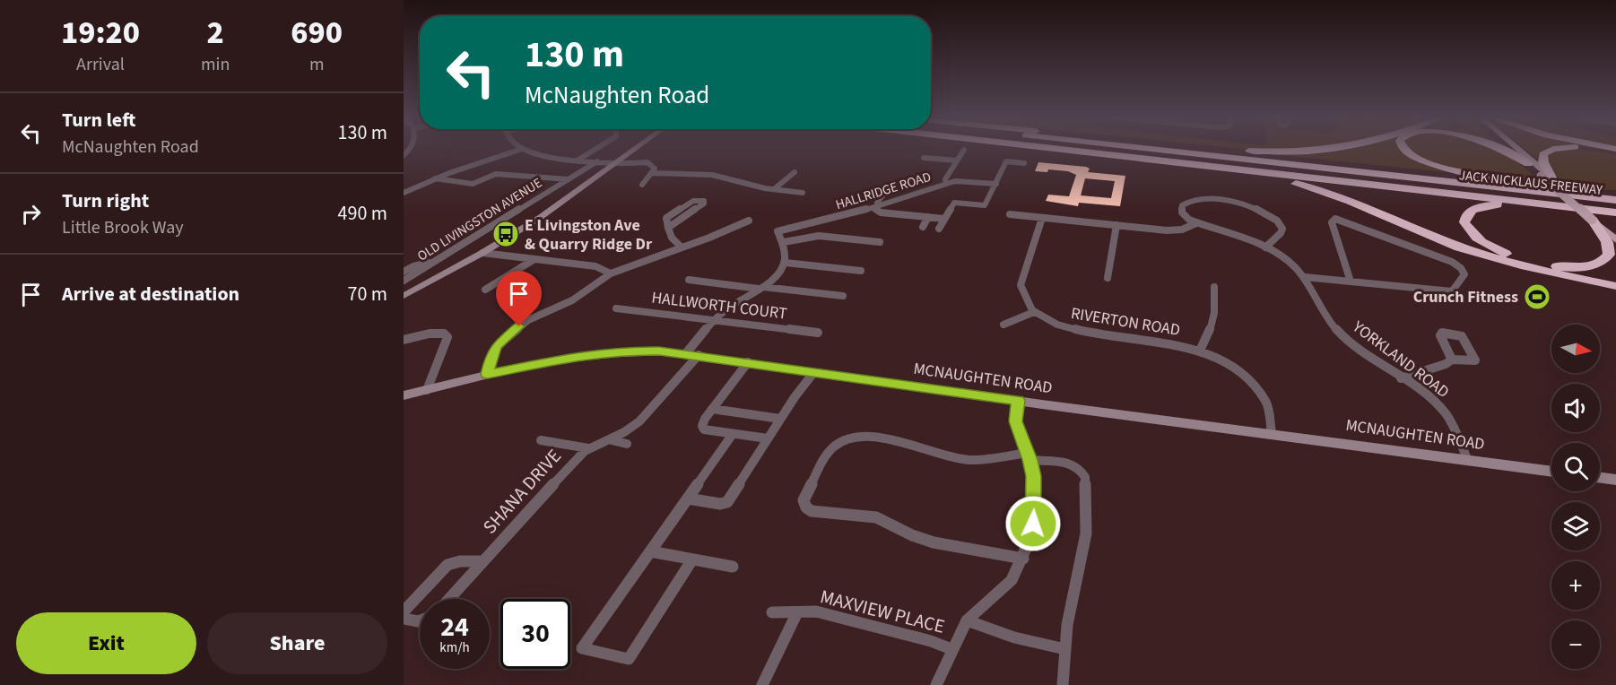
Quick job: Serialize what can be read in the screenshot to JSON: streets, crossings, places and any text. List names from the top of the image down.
{
  "streets": {
    "highway": ["JACK NICKLAUS FREEWAY"],
    "street": [
      "HALLRIDGE ROAD",
      "OLD LIVINGSTON AVENUE",
      "HALLWORTH COURT",
      "RIVERTON ROAD",
      "YORKLAND ROAD",
      "MCNAUGHTEN ROAD",
      "SHANA DRIVE",
      "MAXVIEW PLACE"
    ]
  },
  "crossings": [
    ["RIVERTON ROAD", "MCNAUGHTEN ROAD"],
    ["YORKLAND ROAD", "MCNAUGHTEN ROAD"],
    ["MCNAUGHTEN ROAD", "SHANA DRIVE"]
  ],
  "places": {
    "bus stop": ["E Livingston Ave & Quarry Ridge Dr"],
    "sports": ["Crunch Fitness"]
  },
  "north": "right",
  "page": {
    "eta": [
      "19:20",
      "Arrival",
      "2",
      "min",
      "690",
      "m"
    ],
    "turn": ["130 m", "McNaughten Road"],
    "list": [
      {
        "name": "Turn left",
        "note": "McNaughten Road",
        "value": "130 m"
      },
      {
        "name": "Turn right",
        "note": "Little Brook Way",
        "value": "490 m"
      },
      {
        "name": "Arrive at destination",
        "value": "70 m"
      }
    ],
    "map_buttons": ["+", "−"],
    "speed": "24 km/h",
    "limit": "30",
    "buttons": ["Exit", "Share"]
  }
}
